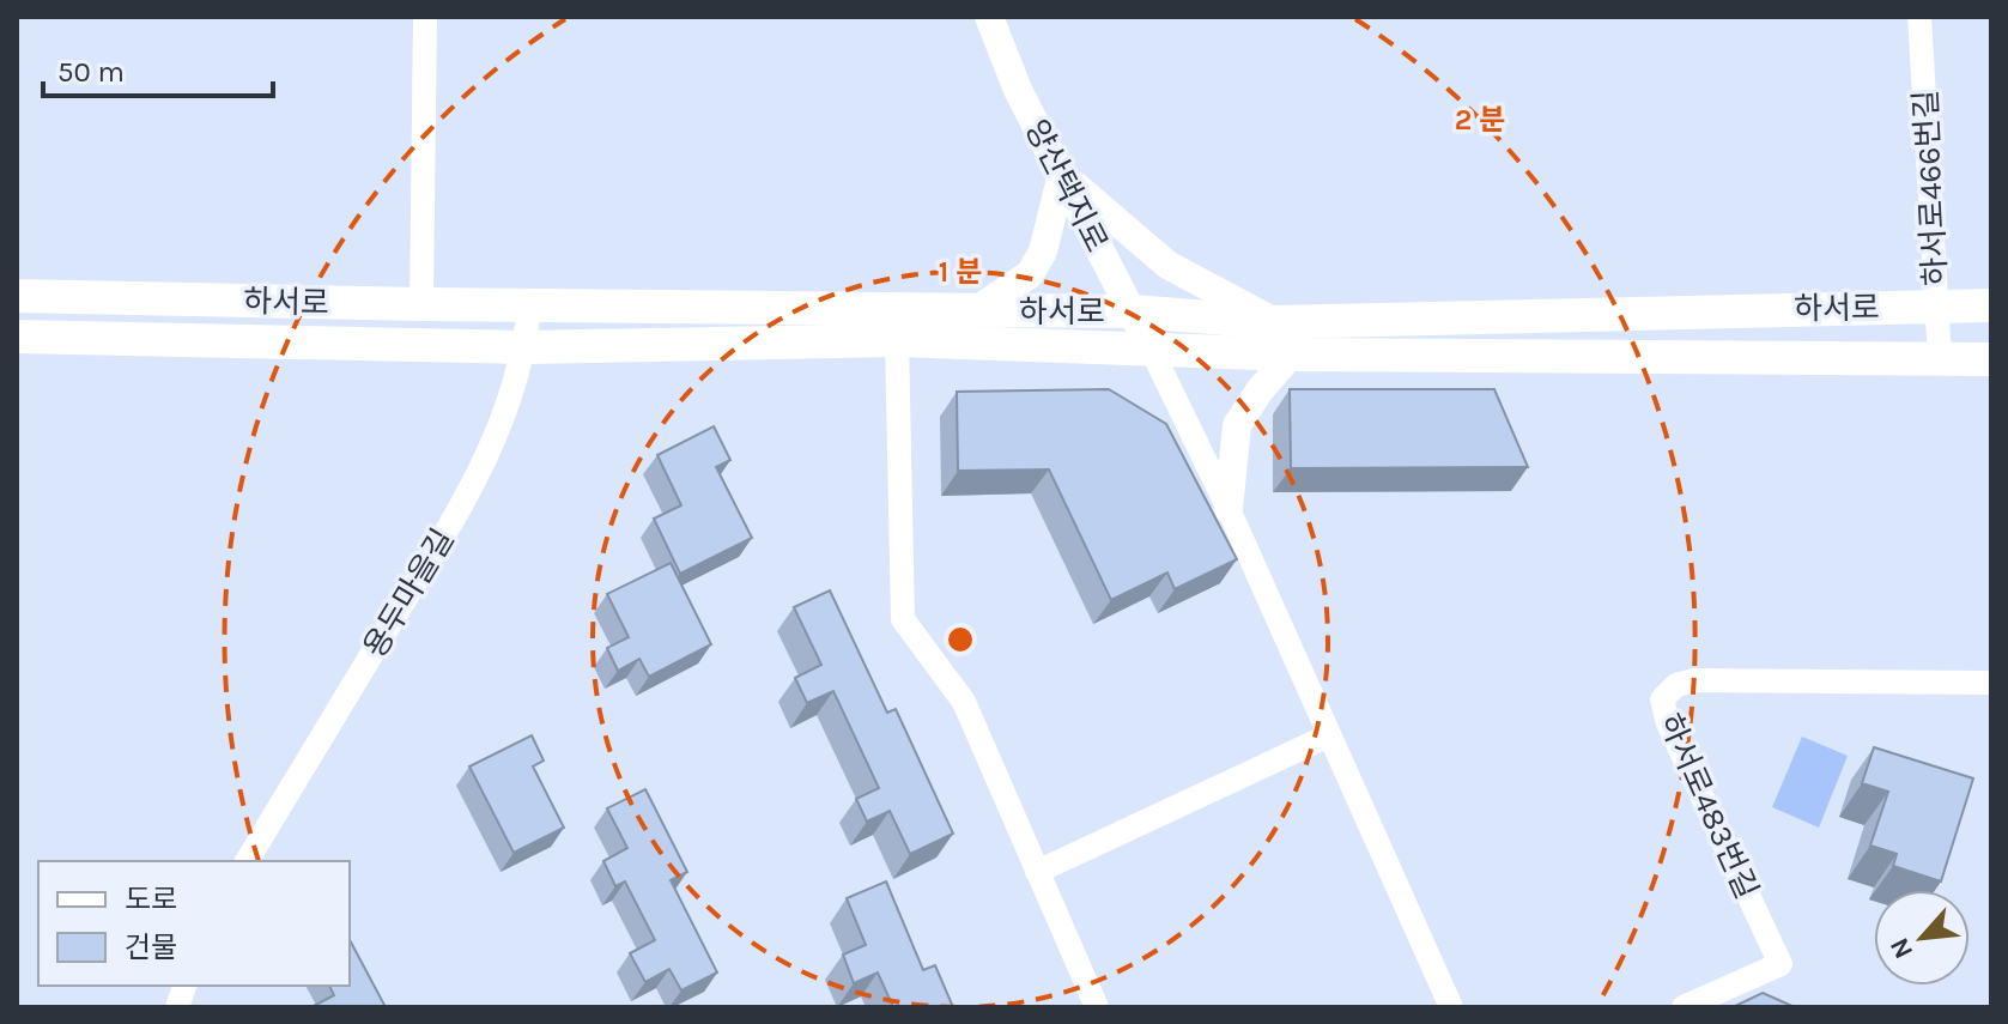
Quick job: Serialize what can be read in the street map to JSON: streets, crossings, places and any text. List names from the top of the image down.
{
  "streets": {
    "main road": ["하서로"],
    "street": [
      "양산택지로",
      "하서로466번길",
      "용두마을길",
      "하서로483번길"
    ]
  },
  "crossings": [
    ["양산택지로", "하서로"],
    ["하서로466번길", "하서로"],
    ["하서로", "용두마을길"]
  ],
  "legend": ["도로", "건물"],
  "scale_bar": "50 m",
  "north": "bottom left",
  "rings": ["2 분", "1 분"]
}
